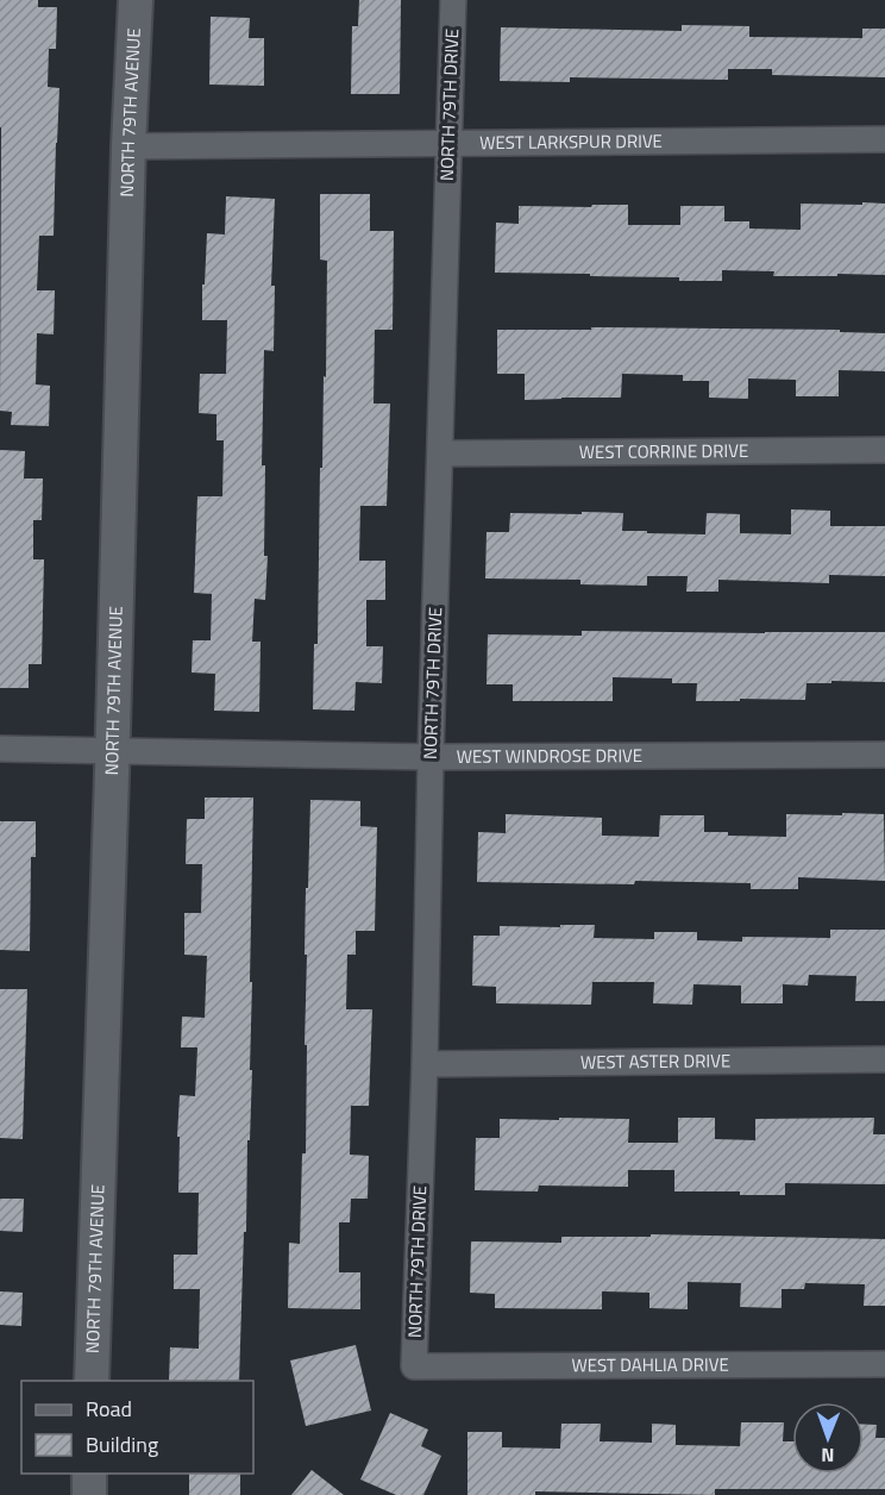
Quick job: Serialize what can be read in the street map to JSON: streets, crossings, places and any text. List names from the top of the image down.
{
  "streets": {
    "street": [
      "NORTH 79TH DRIVE",
      "NORTH 79TH AVENUE",
      "WEST LARKSPUR DRIVE",
      "WEST CORRINE DRIVE",
      "WEST WINDROSE DRIVE",
      "WEST ASTER DRIVE",
      "WEST DAHLIA DRIVE"
    ]
  },
  "crossings": [
    ["NORTH 79TH DRIVE", "WEST LARKSPUR DRIVE"],
    ["NORTH 79TH DRIVE", "WEST CORRINE DRIVE"],
    ["NORTH 79TH DRIVE", "WEST WINDROSE DRIVE"],
    ["NORTH 79TH DRIVE", "WEST ASTER DRIVE"],
    ["NORTH 79TH DRIVE", "WEST DAHLIA DRIVE"],
    ["NORTH 79TH AVENUE", "WEST LARKSPUR DRIVE"],
    ["NORTH 79TH AVENUE", "WEST WINDROSE DRIVE"]
  ],
  "legend": ["Road", "Building"],
  "north": "bottom"
}
